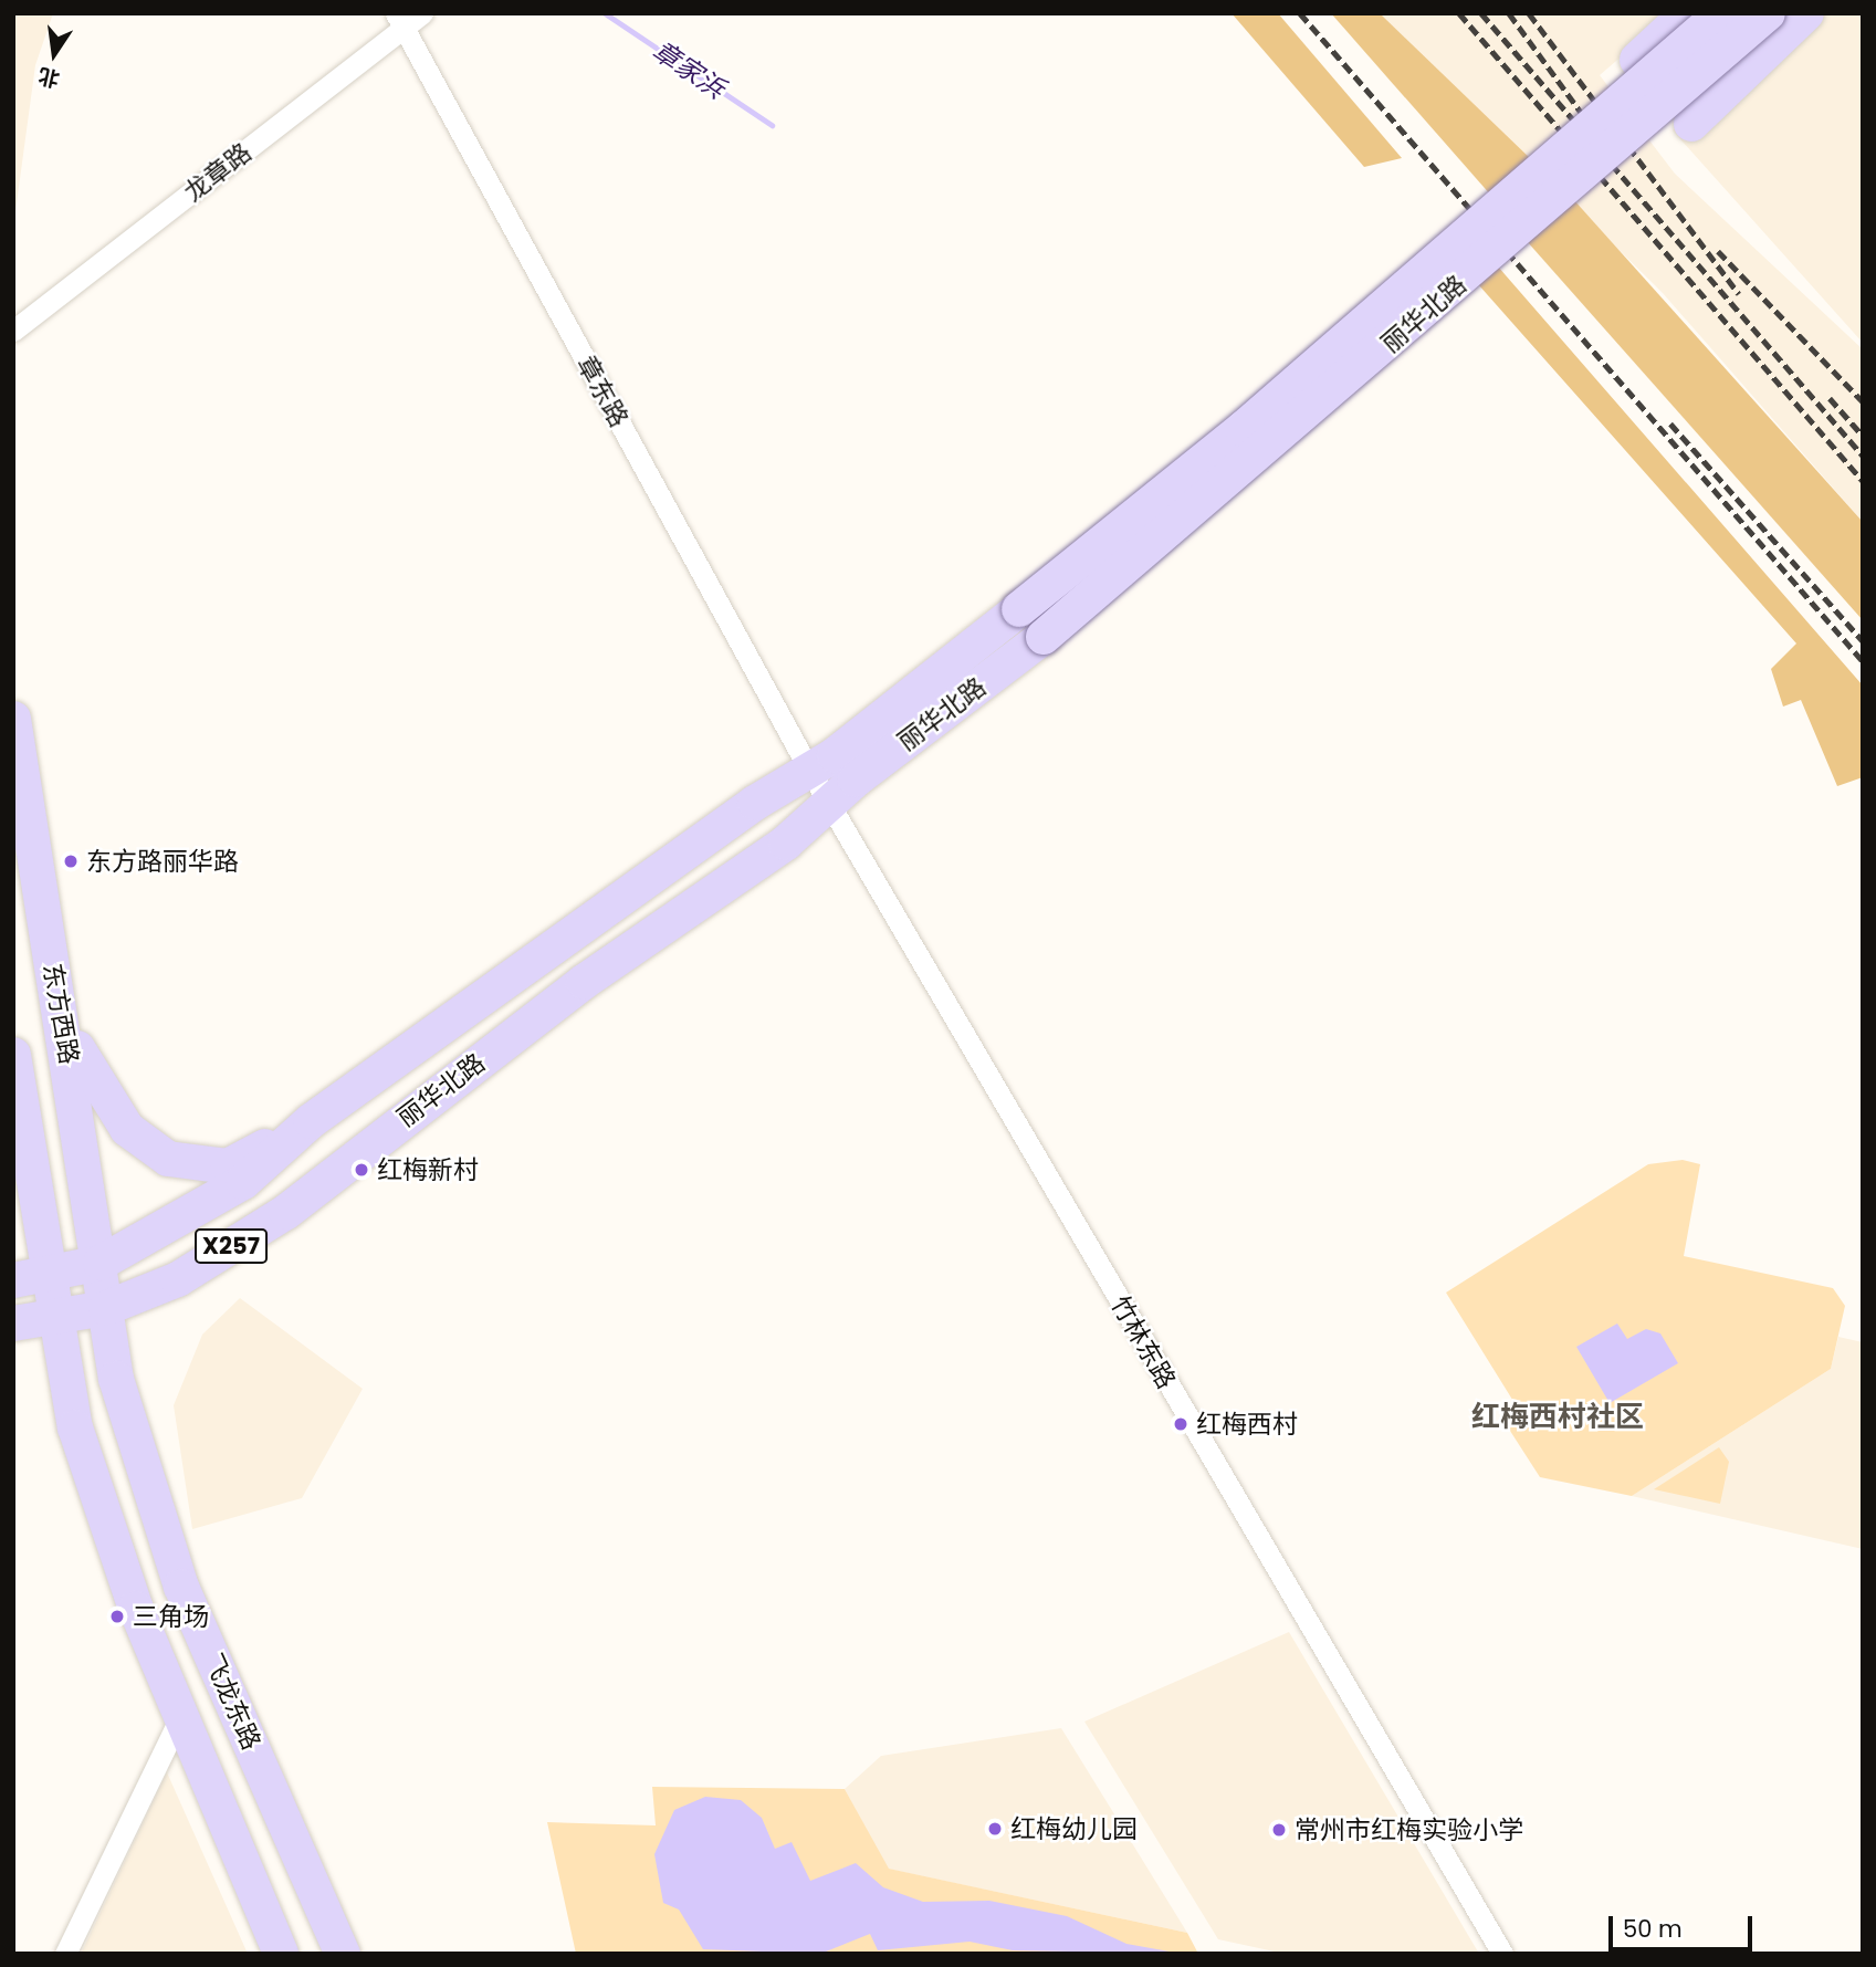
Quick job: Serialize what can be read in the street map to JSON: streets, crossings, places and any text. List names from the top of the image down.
{
  "streets": {
    "main road": [
      "丽华北路",
      "东方西路",
      "X257",
      "飞龙东路"
    ],
    "street": ["龙章路", "章东路", "竹林东路"]
  },
  "crossings": [
    ["龙章路", "章东路"],
    ["丽华北路", "章东路"],
    ["丽华北路", "东方西路"],
    ["丽华北路", "竹林东路"],
    ["丽华北路", "飞龙东路"],
    ["章东路", "竹林东路"],
    ["东方西路", "飞龙东路"]
  ],
  "districts": ["红梅西村社区"],
  "water": ["章家浜"],
  "places": [
    "东方路丽华路",
    "红梅新村",
    "红梅西村",
    "三角场",
    "红梅幼儿园",
    "常州市红梅实验小学"
  ],
  "scale_bar": "50 m",
  "north": "bottom"
}
